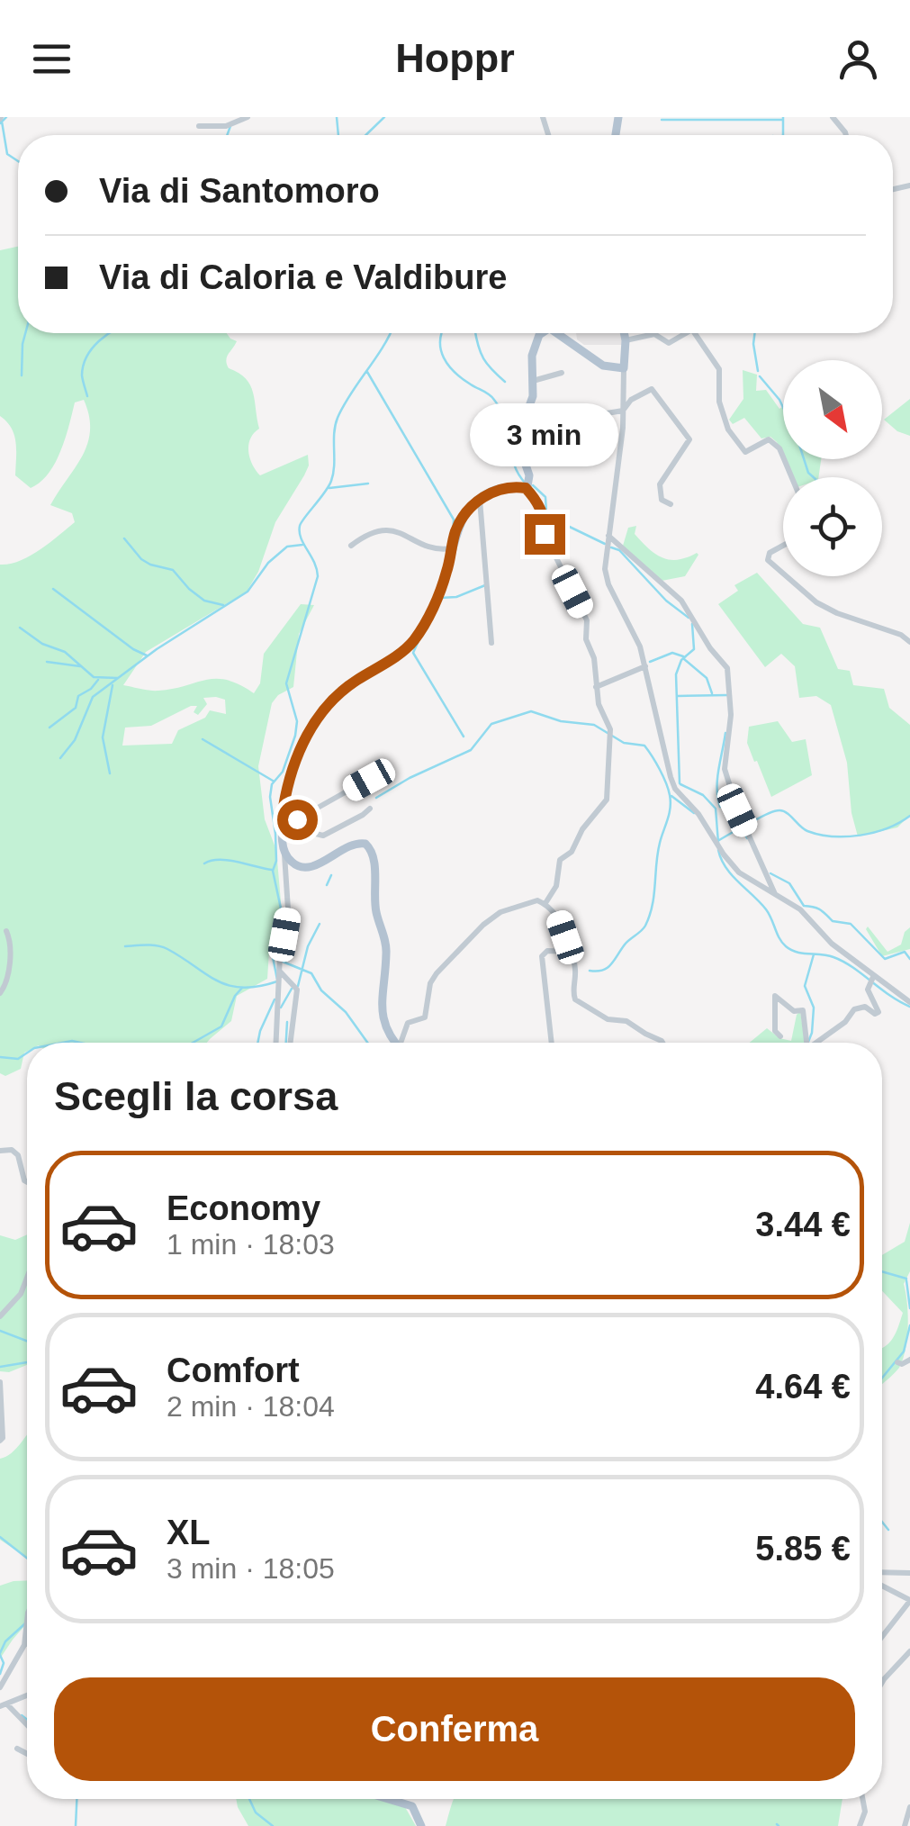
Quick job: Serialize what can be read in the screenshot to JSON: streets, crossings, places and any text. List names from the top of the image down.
{
  "north": "bottom right",
  "page": {
    "header": "Hoppr",
    "banner": ["Via di Santomoro", "Via di Caloria e Valdibure"],
    "bubble": "3 min",
    "heading": "Scegli la corsa",
    "list": [
      {
        "name": "Economy",
        "note": "1 min · 18:03",
        "value": "3.44 €"
      },
      {
        "name": "Comfort",
        "note": "2 min · 18:04",
        "value": "4.64 €"
      },
      {
        "name": "XL",
        "note": "3 min · 18:05",
        "value": "5.85 €"
      }
    ],
    "buttons": "Conferma"
  }
}
